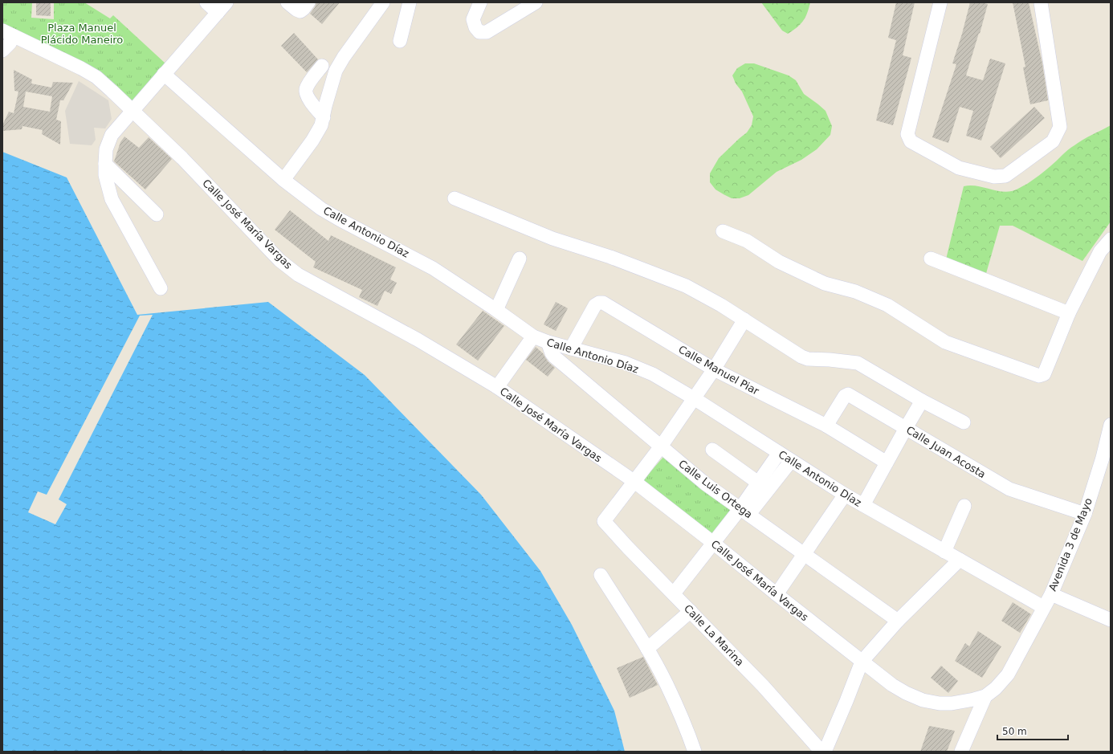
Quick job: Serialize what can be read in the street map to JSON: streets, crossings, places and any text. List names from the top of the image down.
{
  "streets": {
    "street": [
      "Calle José María Vargas",
      "Calle Antonio Díaz",
      "Calle Manuel Piar",
      "Calle Juan Acosta",
      "Calle Luis Ortega",
      "Avenida 3 de Mayo",
      "Calle La Marina"
    ]
  },
  "crossings": [
    ["Calle José María Vargas", "Avenida 3 de Mayo"],
    ["Calle José María Vargas", "Calle La Marina"],
    ["Calle Antonio Díaz", "Calle Manuel Piar"],
    ["Calle Antonio Díaz", "Calle Luis Ortega"],
    ["Calle Antonio Díaz", "Avenida 3 de Mayo"],
    ["Calle Manuel Piar", "Calle Juan Acosta"],
    ["Calle Juan Acosta", "Avenida 3 de Mayo"]
  ],
  "parks": ["Plaza Manuel Plácido Maneiro"],
  "scale_bar": "50 m"
}
